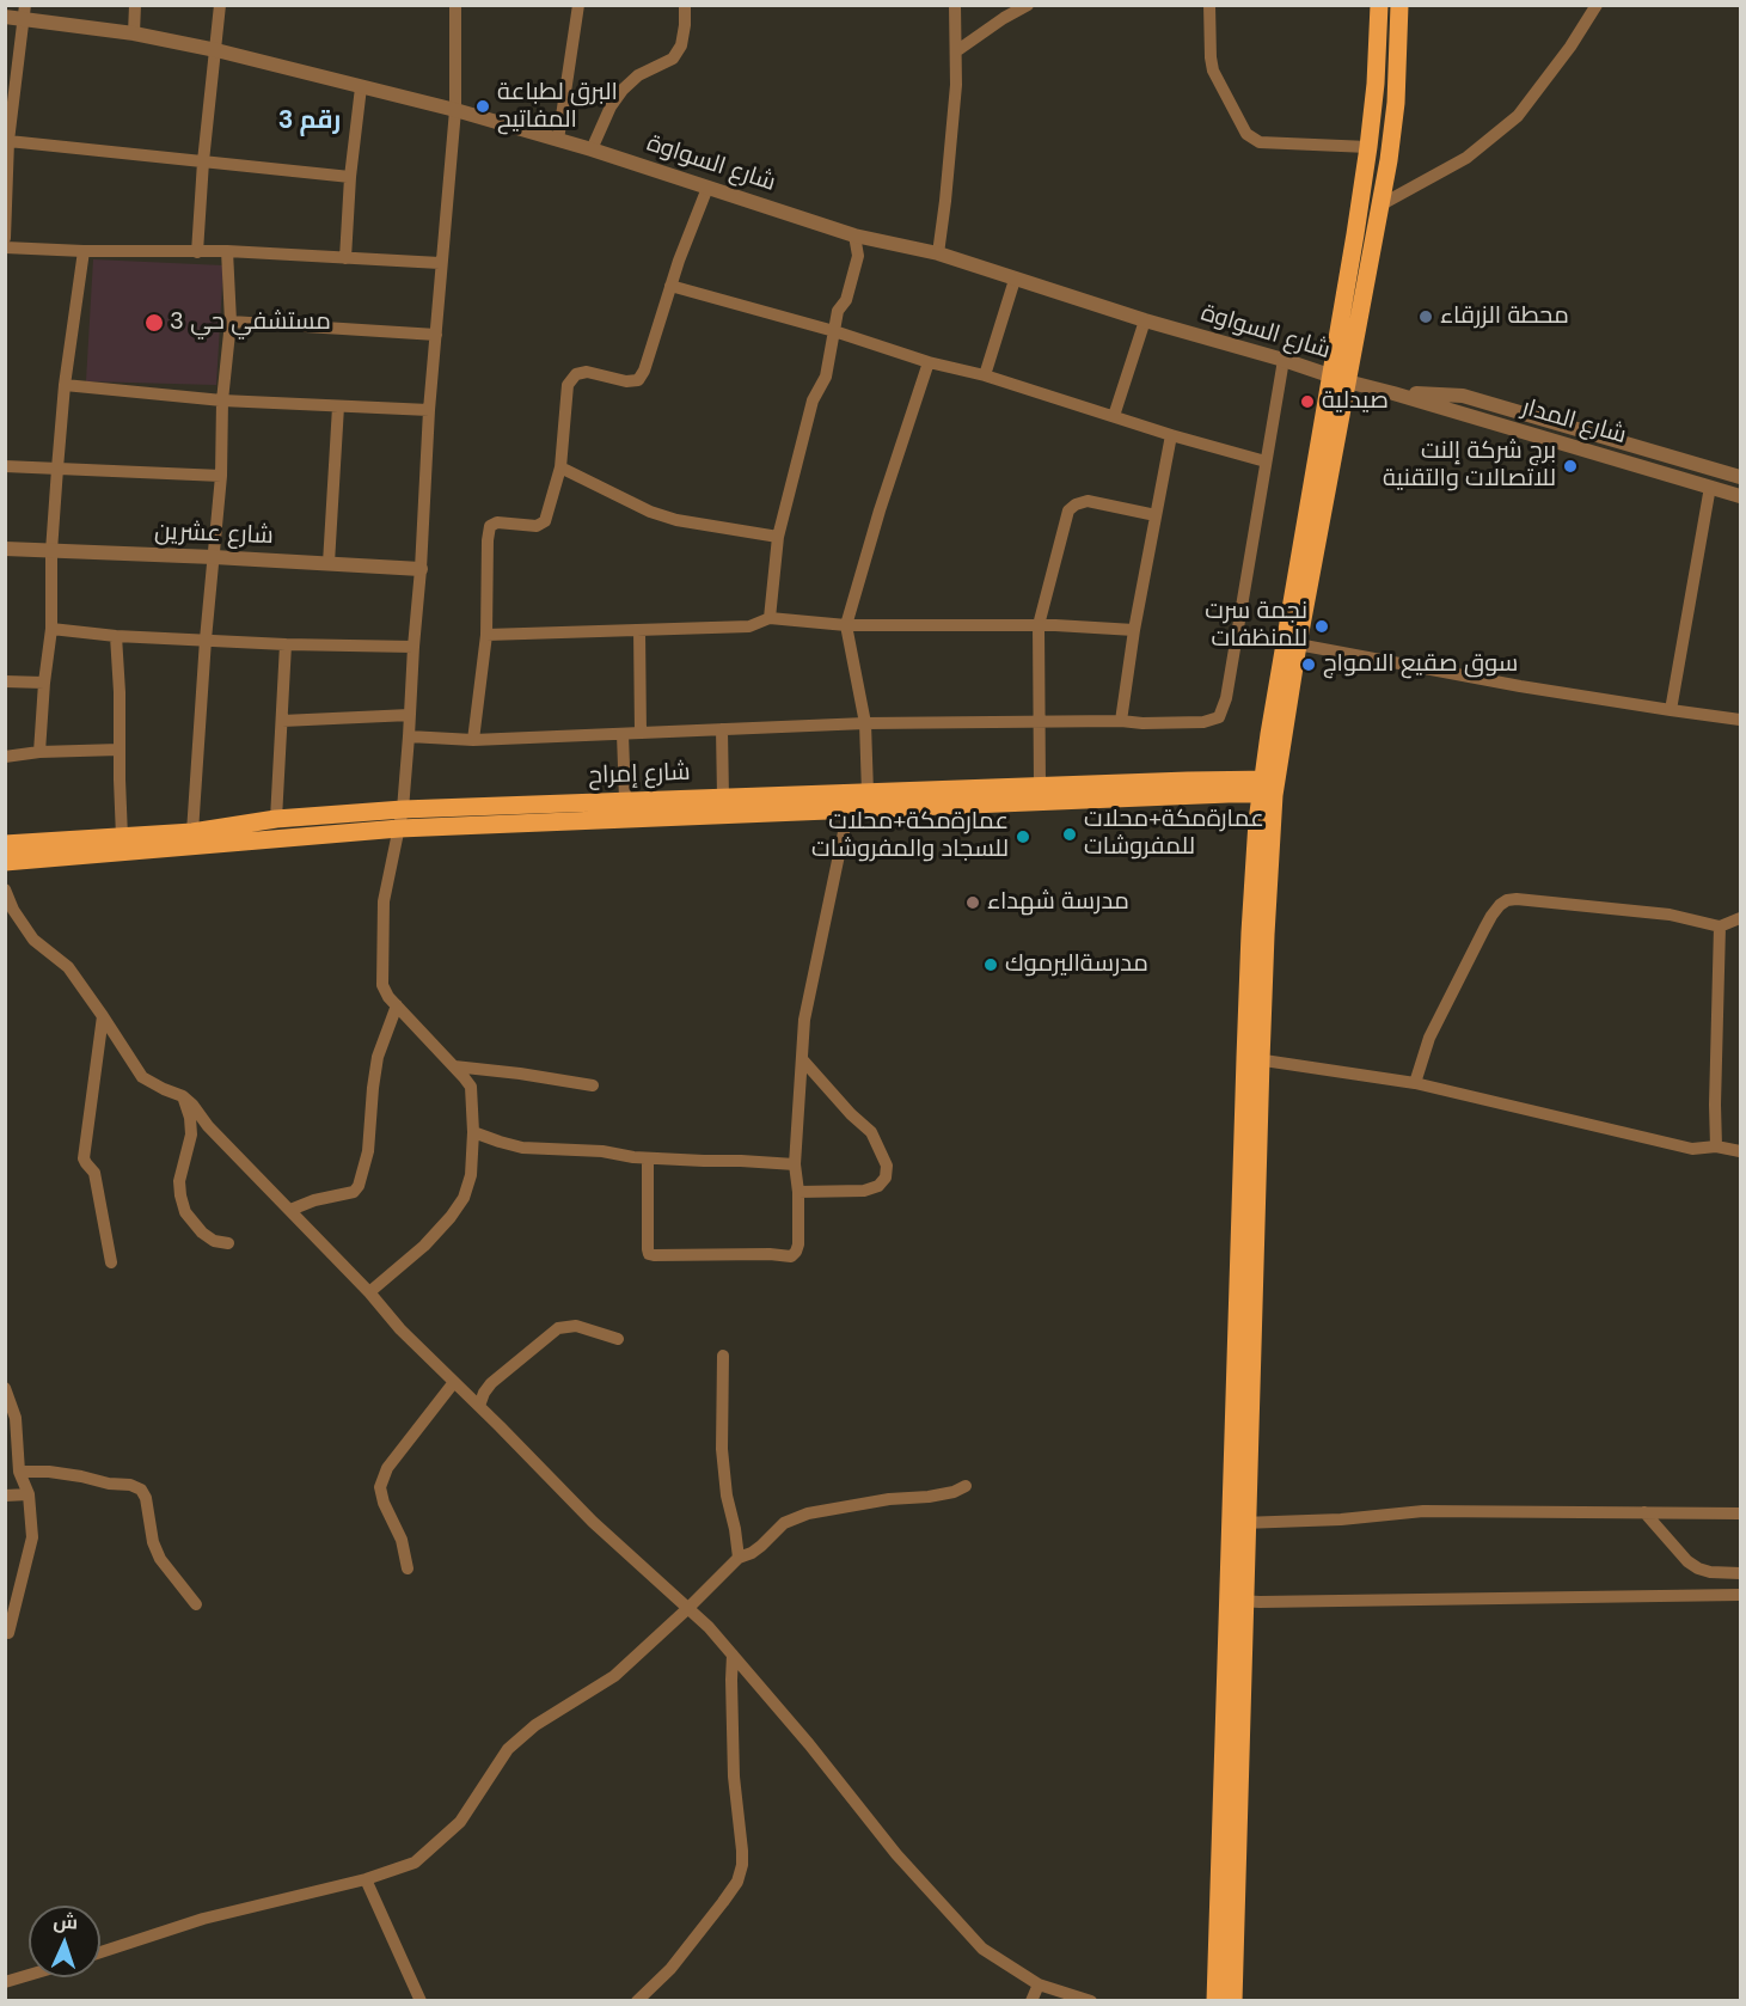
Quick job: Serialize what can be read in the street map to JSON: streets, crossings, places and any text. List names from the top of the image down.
{
  "streets": {
    "main road": ["شارع إمراح"],
    "street": ["شارع السواوة", "شارع المدار", "شارع عشرين"]
  },
  "crossings": [
    ["شارع السواوة", "شارع المدار"]
  ],
  "districts": ["رقم 3"],
  "places": [
    "البرق لطباعة المفاتيح",
    "محطة الزرقاء",
    "مستشفي حي 3",
    "صيدلية",
    "برج شركة إلنت للاتصالات والتقنية",
    "نجمة سرت للمنظفات",
    "سوق صقيع الامواج",
    "عمارةمكة+محلات للمفروشات",
    "عمارةمكة+محلات للسجاد والمفروشات",
    "مدرسة شهداء",
    "مدرسةاليرموك"
  ],
  "north": "top"
}
